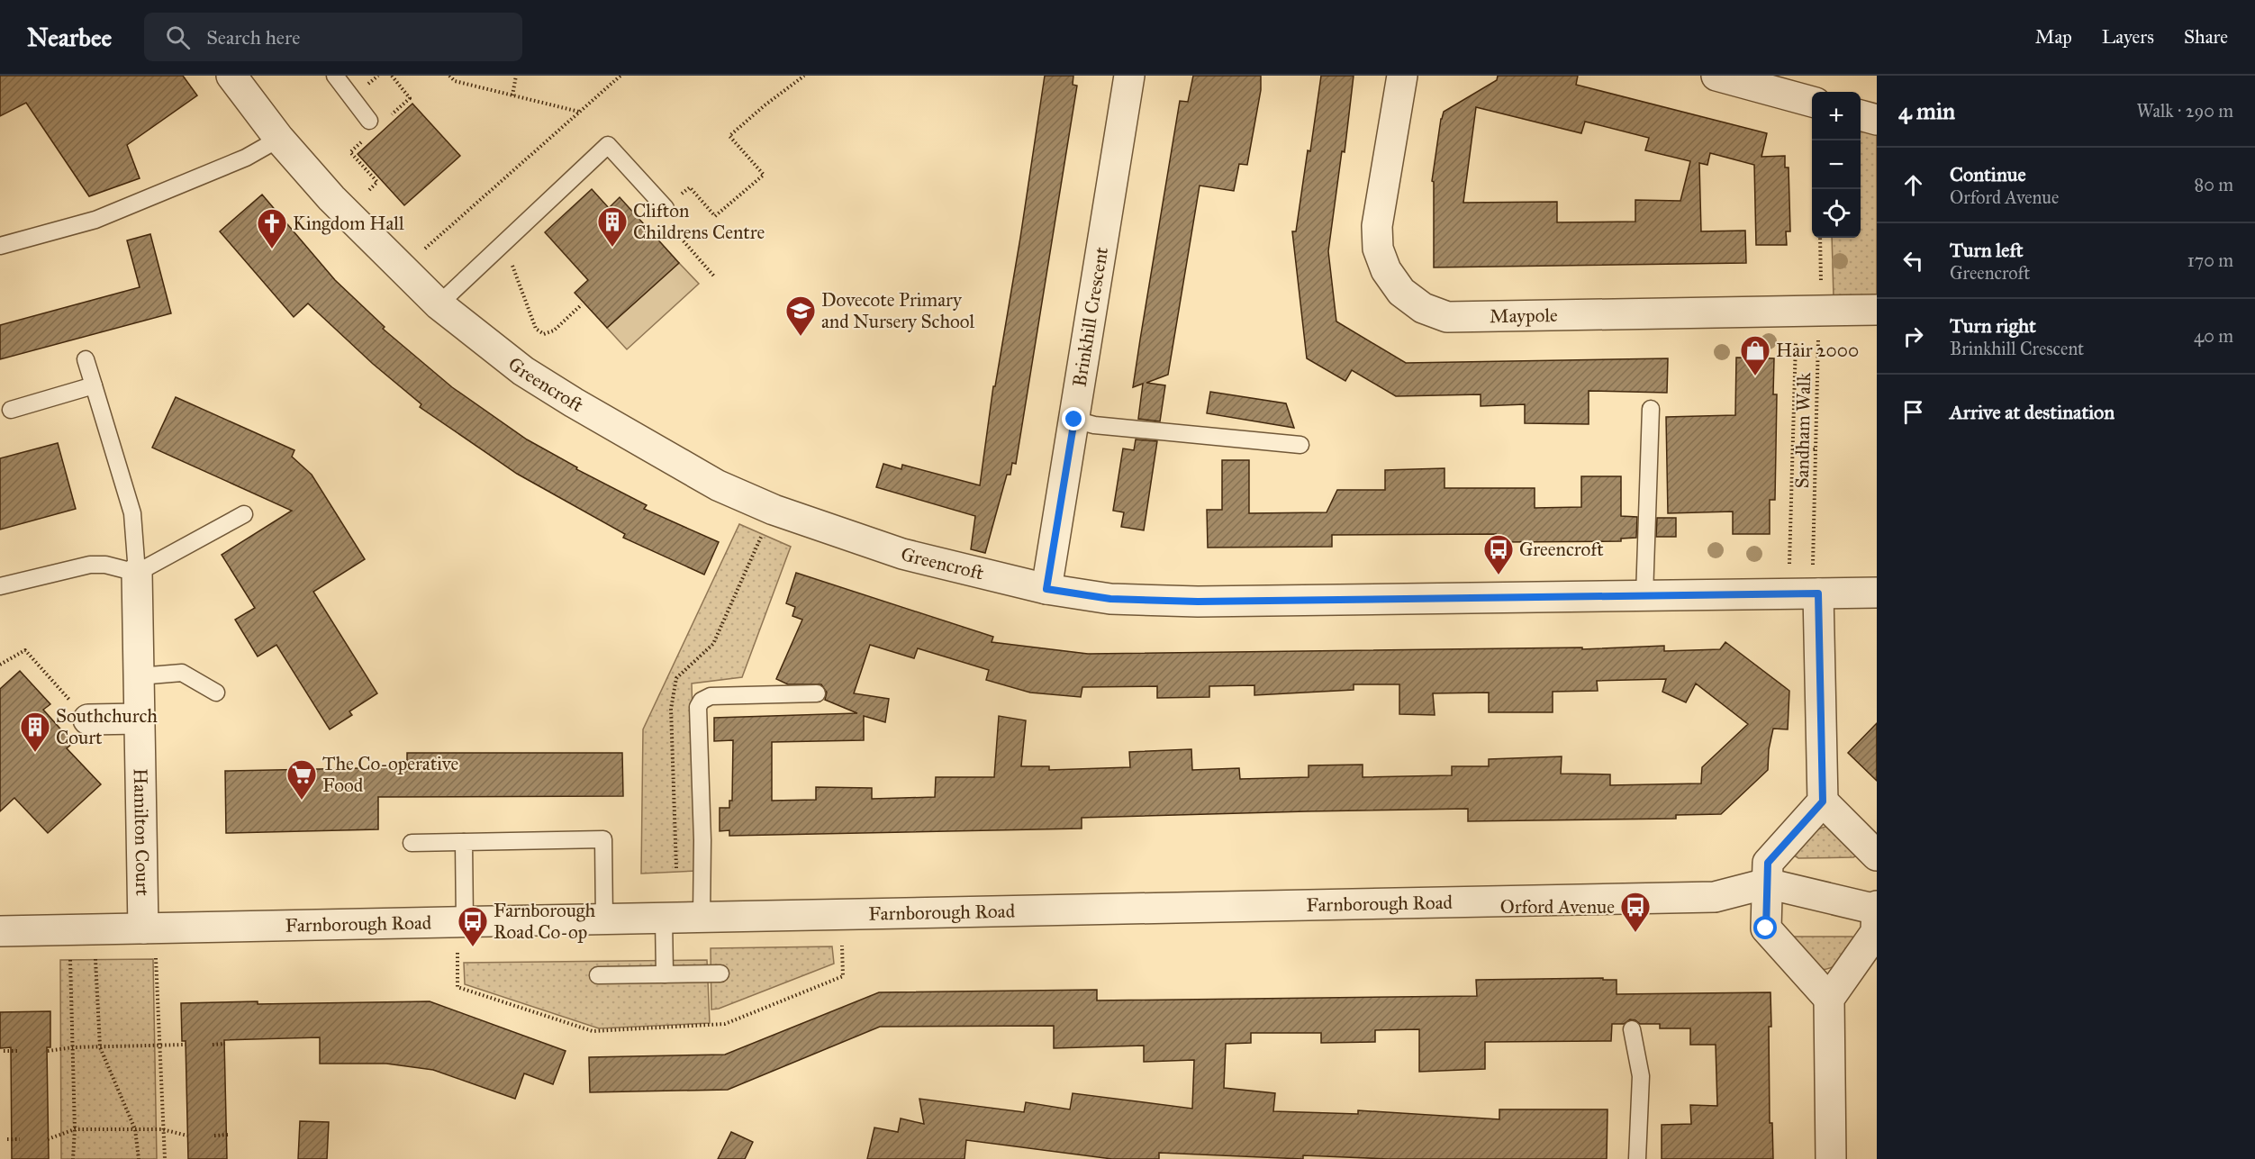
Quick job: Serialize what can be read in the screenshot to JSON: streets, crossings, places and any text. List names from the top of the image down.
{
  "streets": {
    "street": [
      "Maypole",
      "Brinkhill Crescent",
      "Greencroft",
      "Hamilton Court",
      "Farnborough Road"
    ],
    "path": ["Sandham Walk"]
  },
  "crossings": [
    ["Maypole", "Sandham Walk"],
    ["Brinkhill Crescent", "Greencroft"],
    ["Greencroft", "Sandham Walk"],
    ["Hamilton Court", "Farnborough Road"]
  ],
  "places": {
    "building": ["Clifton Childrens Centre", "Southchurch Court"],
    "church": ["Kingdom Hall"],
    "school or university": ["Dovecote Primary and Nursery School"],
    "shop": ["Hair 2000"],
    "bus stop": ["Greencroft", "Orford Avenue", "Farnborough Road Co-op"],
    "supermarket": ["The Co-operative Food"]
  },
  "page": {
    "header": "Nearbee",
    "search": "Search here",
    "nav": ["Map", "Layers", "Share"],
    "heading": ["4 min", "Walk · 290 m"],
    "map_buttons": ["+", "−"],
    "list": [
      ["Continue", "Orford Avenue", "80 m"],
      ["Turn left", "Greencroft", "170 m"],
      ["Turn right", "Brinkhill Crescent", "40 m"],
      "Arrive at destination"
    ]
  }
}
